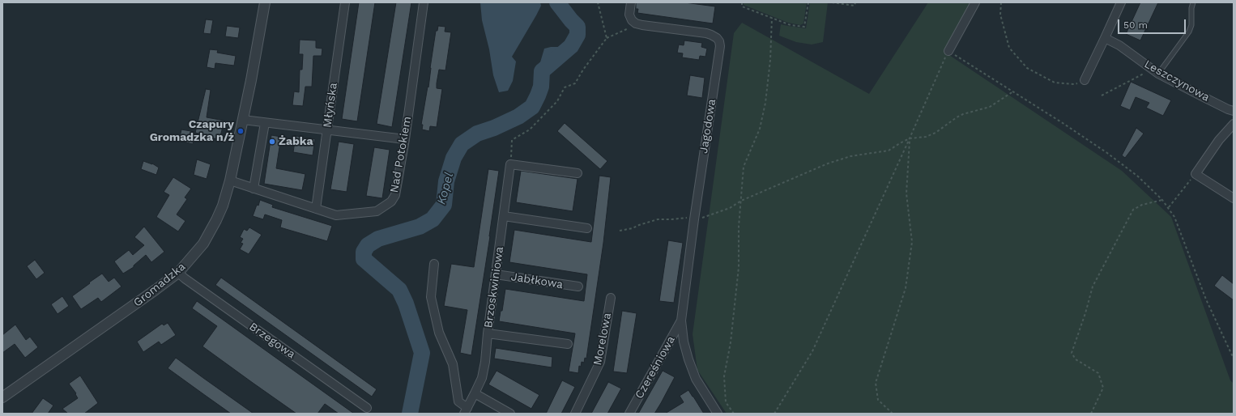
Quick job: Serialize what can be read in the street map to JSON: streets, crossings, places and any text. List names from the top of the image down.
{
  "streets": {
    "street": [
      "Leszczynowa",
      "Młyńska",
      "Jagodowa",
      "Nad Potokiem",
      "Jabłkowa",
      "Gromadzka",
      "Brzoskwiniowa",
      "Morelowa",
      "Brzegowa",
      "Czereśniowa"
    ]
  },
  "crossings": [
    ["Młyńska", "Nad Potokiem"],
    ["Jagodowa", "Czereśniowa"],
    ["Nad Potokiem", "Gromadzka"],
    ["Jabłkowa", "Brzoskwiniowa"],
    ["Gromadzka", "Brzegowa"]
  ],
  "water": ["Kopel"],
  "places": ["Czapury Gromadzka n/ż", "Żabka"],
  "scale_bar": "50 m"
}
